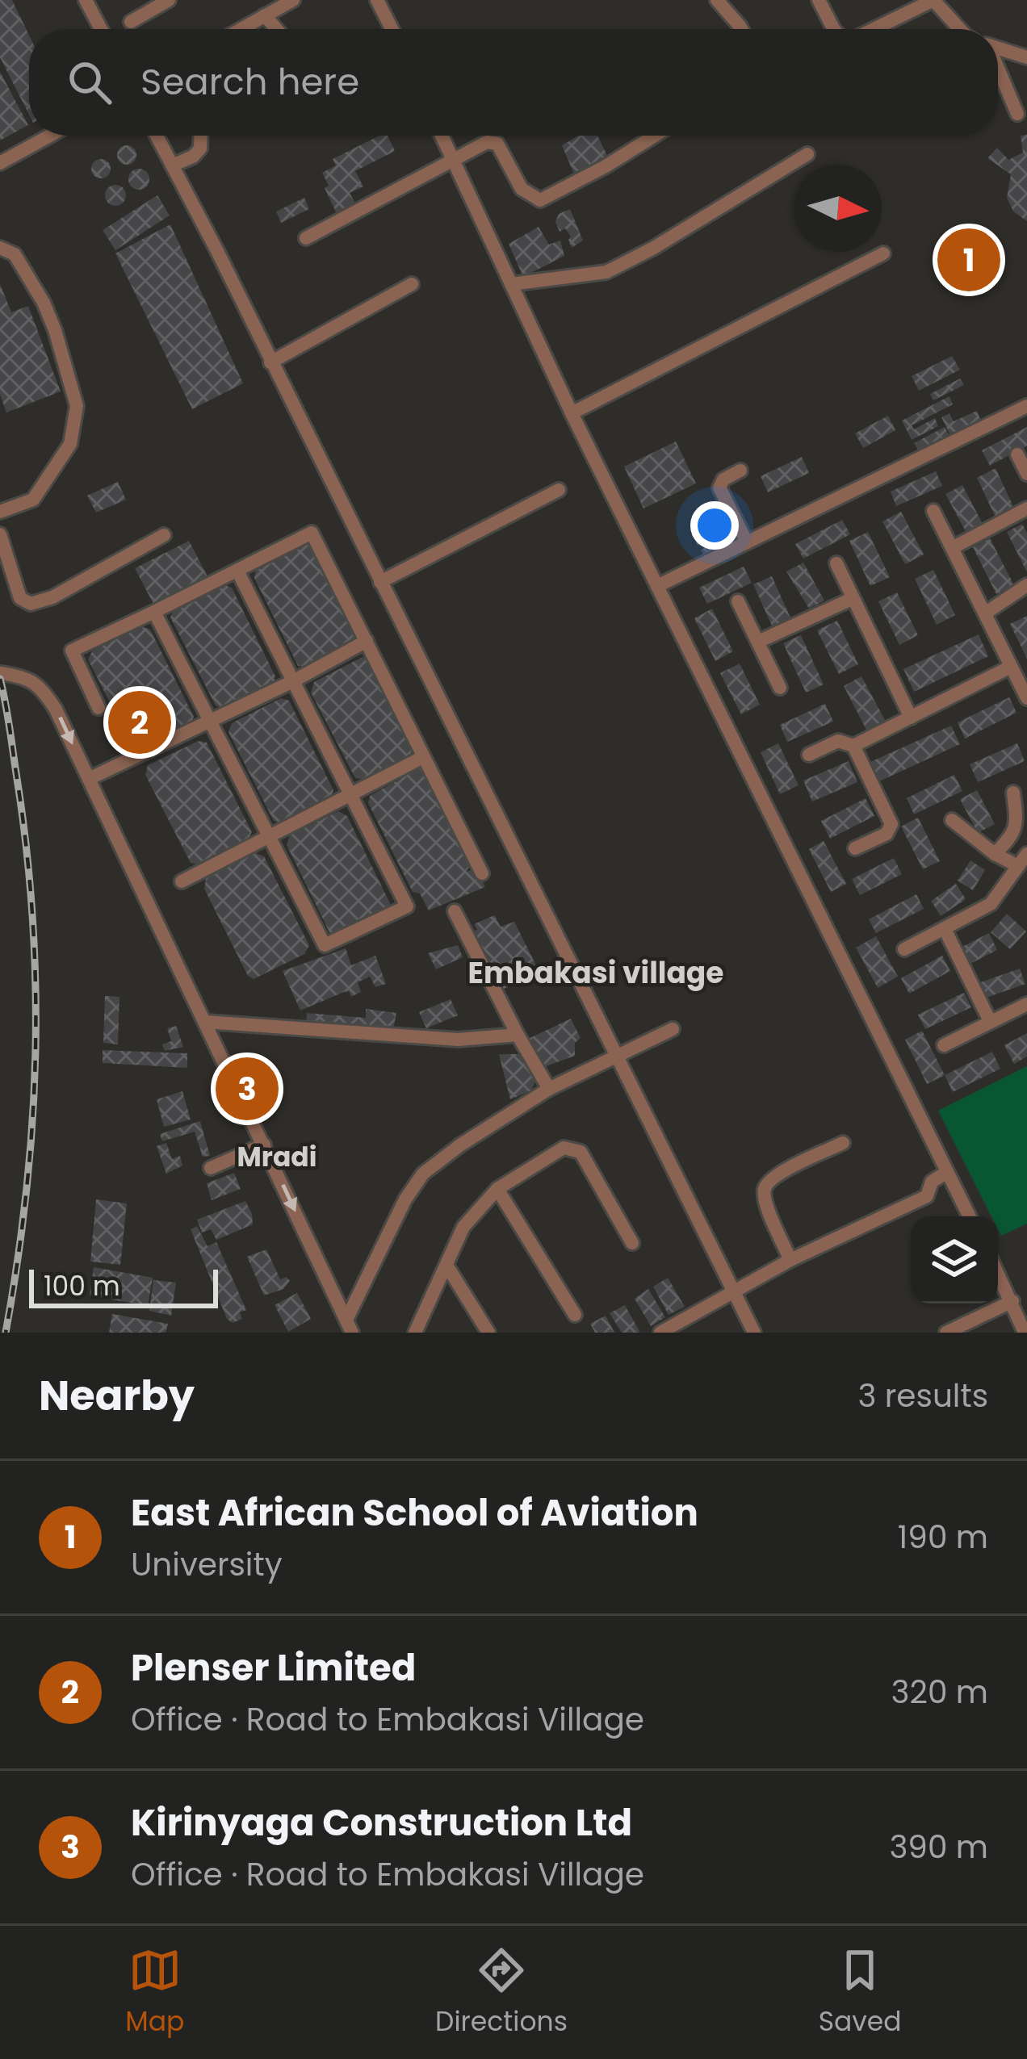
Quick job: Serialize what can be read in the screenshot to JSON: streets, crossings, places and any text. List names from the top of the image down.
{
  "districts": ["Embakasi village", "Mradi"],
  "scale_bar": "100 m",
  "north": "right",
  "page": {
    "search": "Search here",
    "pins": ["1", "2", "3"],
    "scale": "100 m",
    "heading": ["Nearby", "3 results"],
    "list": [
      {
        "mark": "1",
        "name": "East African School of Aviation",
        "note": "University",
        "value": "190 m"
      },
      {
        "mark": "2",
        "name": "Plenser Limited",
        "note": "Office · Road to Embakasi Village",
        "value": "320 m"
      },
      {
        "mark": "3",
        "name": "Kirinyaga Construction Ltd",
        "note": "Office · Road to Embakasi Village",
        "value": "390 m"
      }
    ],
    "nav": ["Map", "Directions", "Saved"]
  }
}
